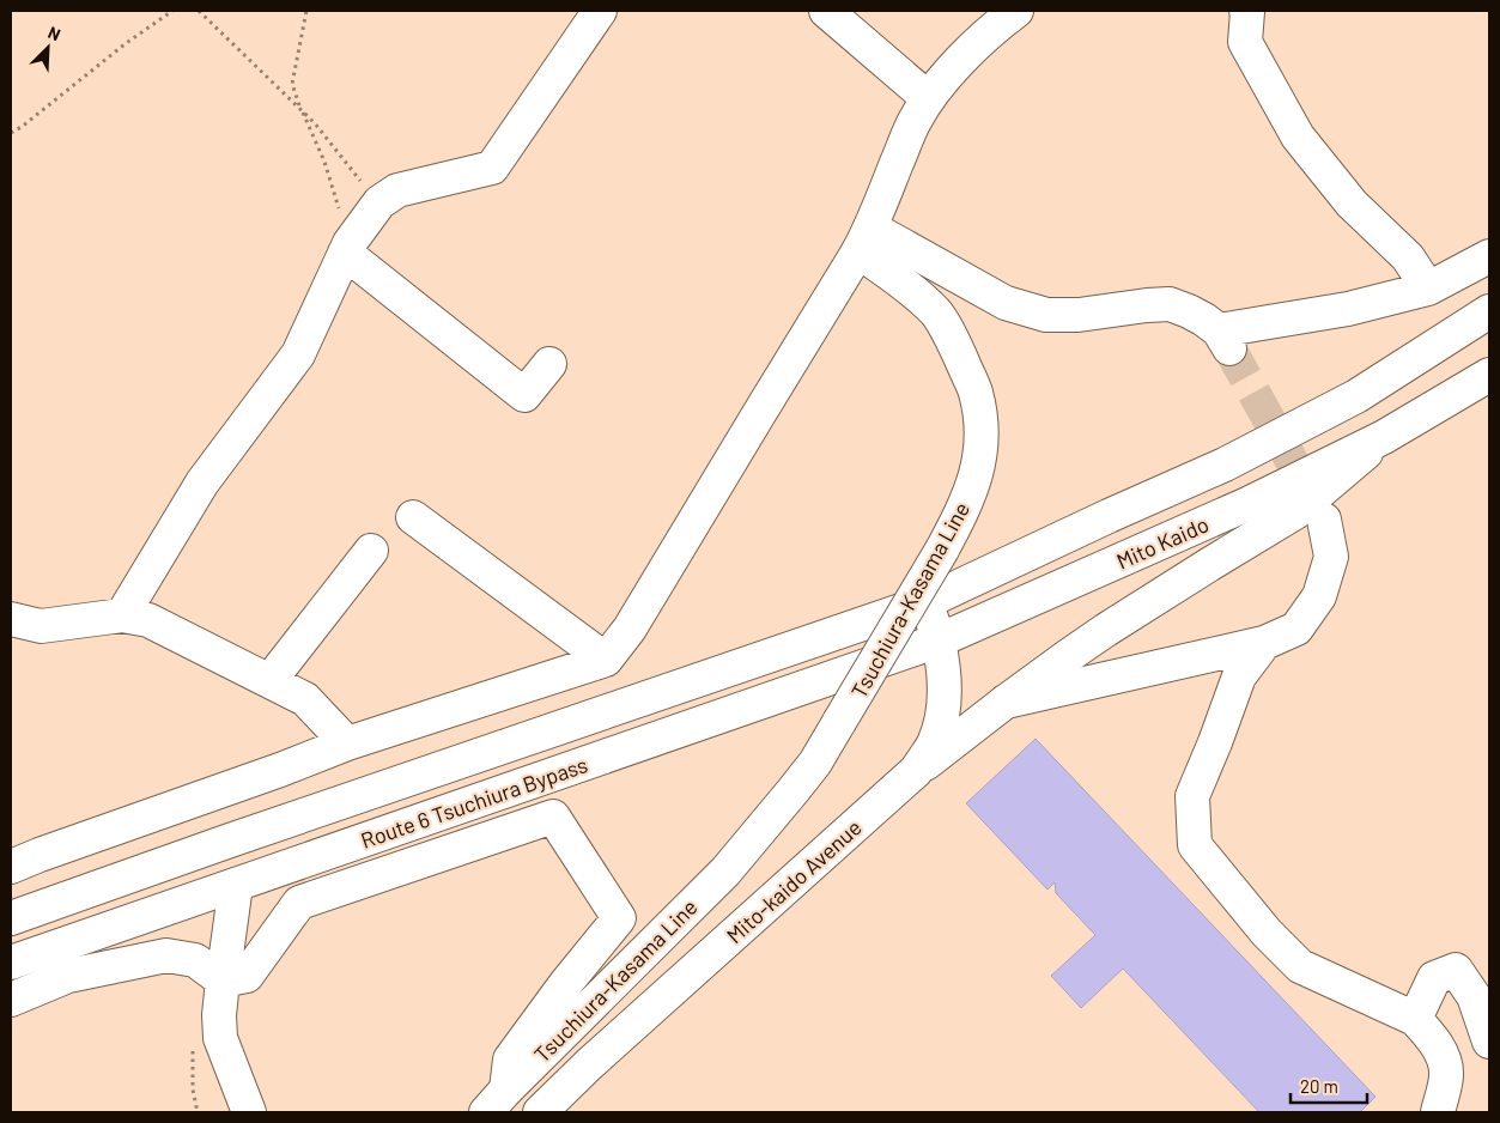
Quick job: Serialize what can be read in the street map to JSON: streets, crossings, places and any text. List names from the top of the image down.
{
  "streets": {
    "main road": [
      "Mito Kaido",
      "Tsuchiura-Kasama Line",
      "Route 6 Tsuchiura Bypass",
      "Mito-kaido Avenue"
    ]
  },
  "crossings": [
    ["Mito Kaido", "Route 6 Tsuchiura Bypass"],
    ["Mito Kaido", "Mito-kaido Avenue"],
    ["Route 6 Tsuchiura Bypass", "Mito-kaido Avenue"]
  ],
  "scale_bar": "20 m",
  "north": "top right"
}
